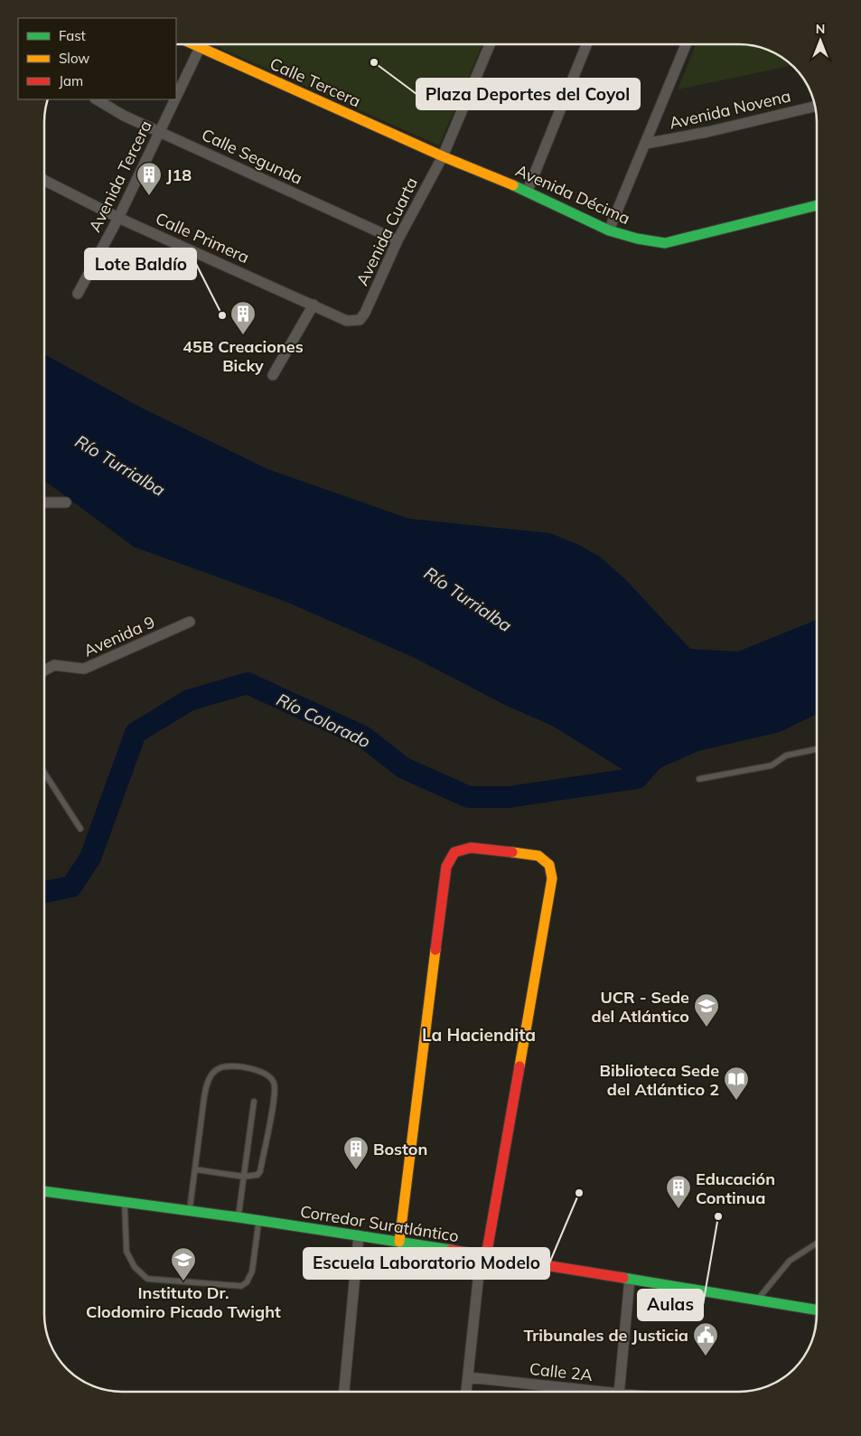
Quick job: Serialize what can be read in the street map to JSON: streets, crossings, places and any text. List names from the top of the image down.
{
  "streets": {
    "street": [
      "Calle Tercera",
      "Avenida Novena",
      "Calle Segunda",
      "Avenida Tercera",
      "Avenida Décima",
      "Avenida Cuarta",
      "Calle Primera",
      "Avenida 9",
      "Corredor Suratlántico",
      "Calle 2A"
    ]
  },
  "crossings": [
    ["Calle Tercera", "Avenida Tercera"],
    ["Calle Tercera", "Avenida Décima"],
    ["Calle Tercera", "Avenida Cuarta"],
    ["Calle Segunda", "Avenida Tercera"],
    ["Calle Segunda", "Avenida Cuarta"],
    ["Avenida Tercera", "Calle Primera"],
    ["Avenida Décima", "Avenida Cuarta"],
    ["Avenida Cuarta", "Calle Primera"]
  ],
  "districts": ["La Haciendita"],
  "water": ["Río Turrialba", "Río Colorado"],
  "places": {
    "other": [
      "Plaza Deportes del Coyol",
      "Lote Baldío",
      "Escuela Laboratorio Modelo",
      "Aulas"
    ],
    "building": [
      "J18",
      "45B Creaciones Bicky",
      "Boston",
      "Educación Continua"
    ],
    "school or university": ["UCR - Sede del Atlántico", "Instituto Dr. Clodomiro Picado Twight"],
    "library": ["Biblioteca Sede del Atlántico 2"],
    "public building": ["Tribunales de Justicia"]
  },
  "legend": ["Fast", "Slow", "Jam"],
  "north": "top"
}
